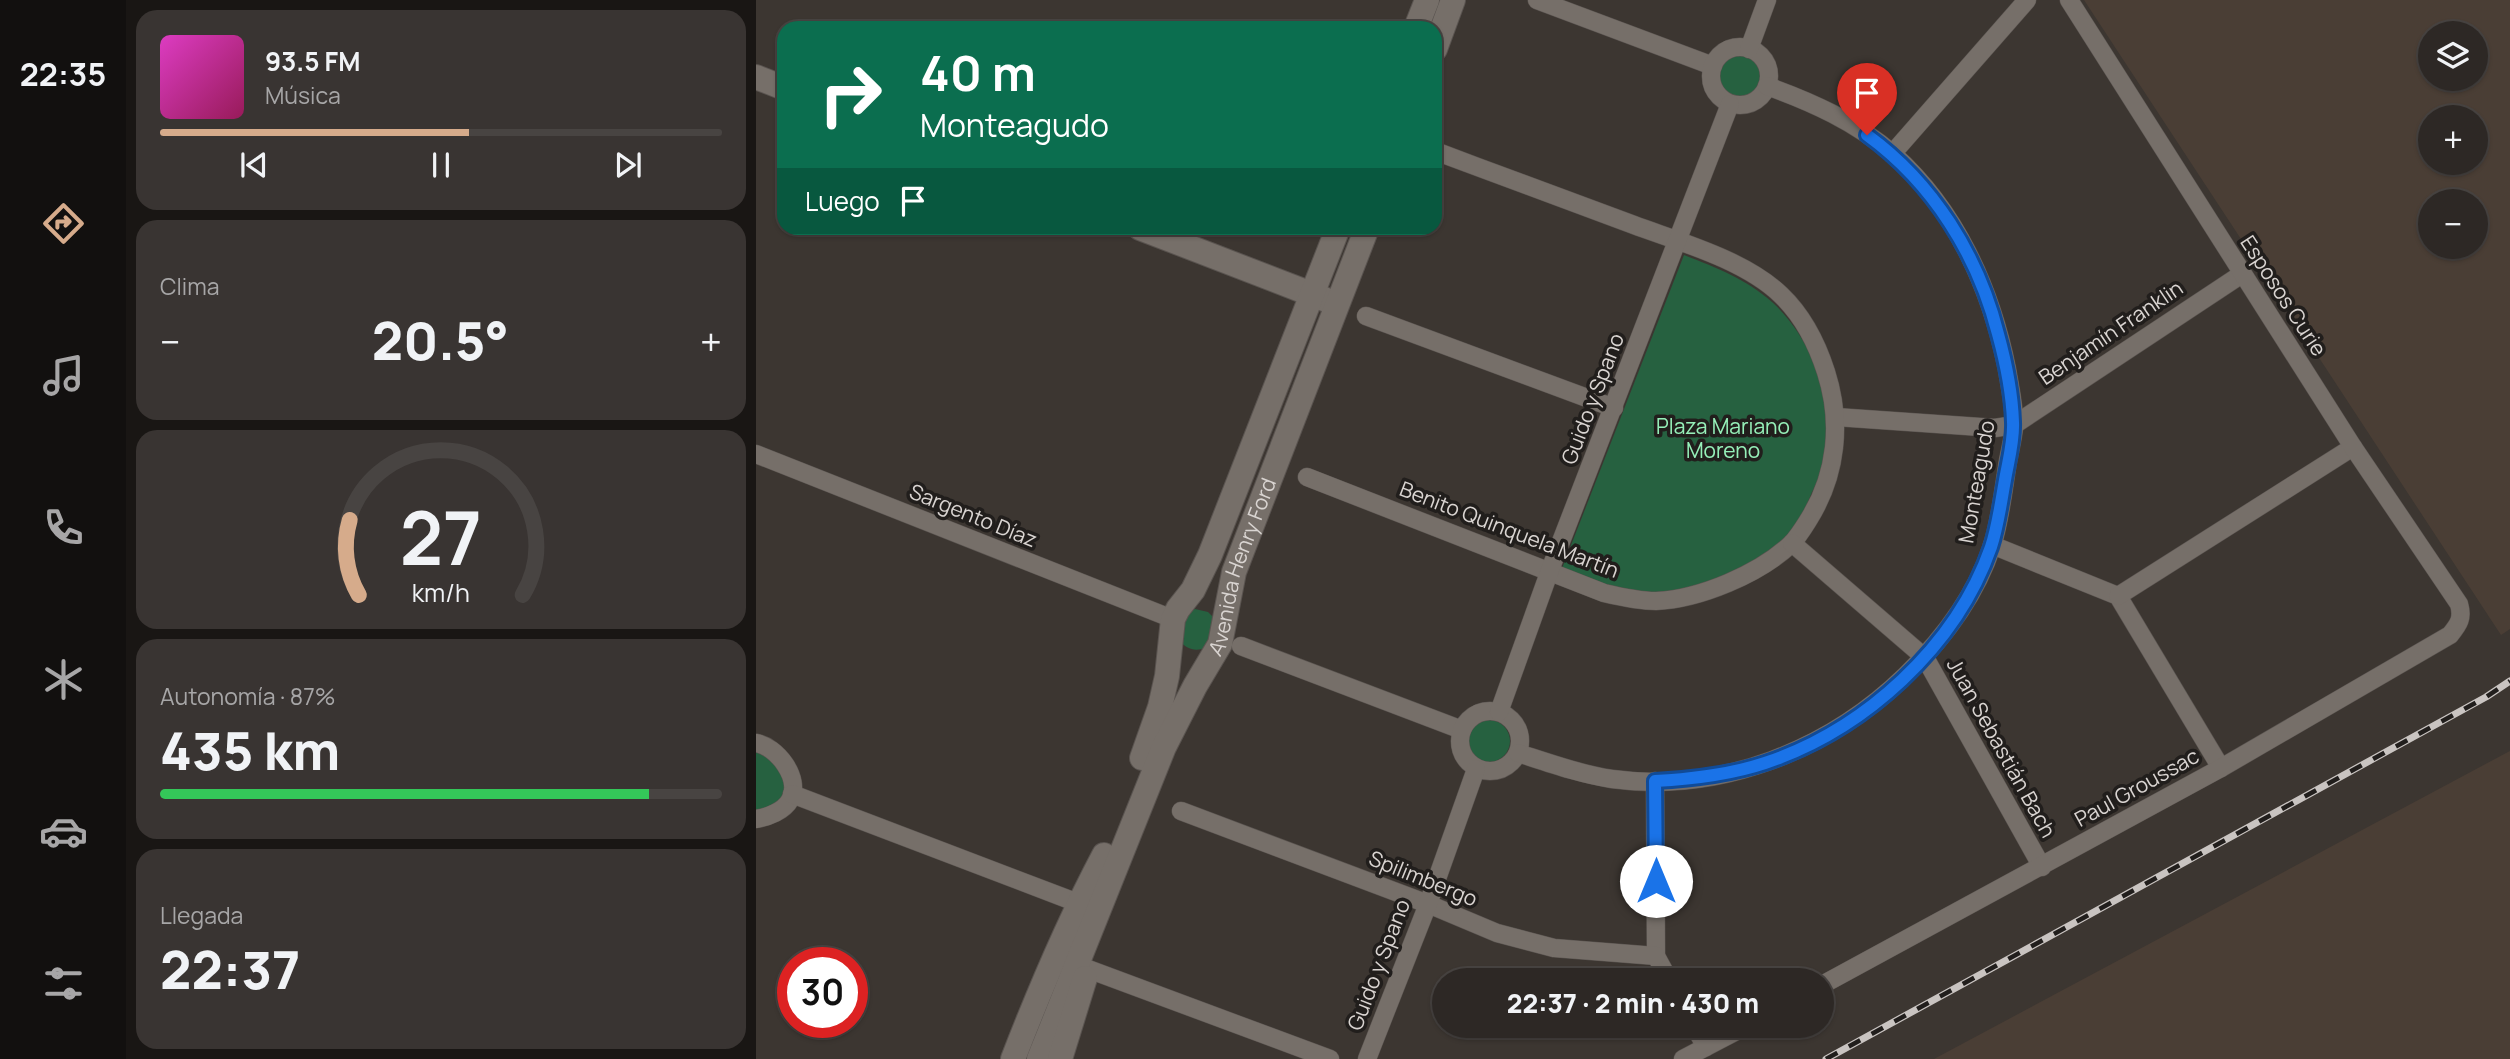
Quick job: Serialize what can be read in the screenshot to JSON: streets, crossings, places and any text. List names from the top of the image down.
{
  "streets": {
    "main road": ["Avenida Henry Ford"],
    "street": [
      "Esposos Curie",
      "Benjamín Franklin",
      "Guido y Spano",
      "Monteagudo",
      "Sargento Díaz",
      "Benito Quinquela Martín",
      "Juan Sebastián Bach",
      "Paul Groussac",
      "Spilimbergo"
    ]
  },
  "crossings": [
    ["Esposos Curie", "Benjamín Franklin"],
    ["Esposos Curie", "Paul Groussac"],
    ["Benjamín Franklin", "Monteagudo"],
    ["Benjamín Franklin", "Benito Quinquela Martín"],
    ["Guido y Spano", "Monteagudo"],
    ["Guido y Spano", "Benito Quinquela Martín"],
    ["Guido y Spano", "Spilimbergo"],
    ["Monteagudo", "Juan Sebastián Bach"],
    ["Sargento Díaz", "Avenida Henry Ford"],
    ["Benito Quinquela Martín", "Juan Sebastián Bach"],
    ["Juan Sebastián Bach", "Paul Groussac"]
  ],
  "parks": ["Plaza Mariano Moreno"],
  "page": {
    "tabs": "22:35",
    "map_buttons": ["+", "−"],
    "turn": ["40 m", "Monteagudo"],
    "song": ["93.5 FM", "Música"],
    "then": "Luego",
    "tile": [
      "Clima",
      ["Autonomía · 87%", "435 km"],
      ["Llegada", "22:37"]
    ],
    "heat": ["−", "20.5°", "+"],
    "limit": "30",
    "trip": "22:37 · 2 min · 430 m",
    "gauge": ["27", "km/h"]
  }
}
